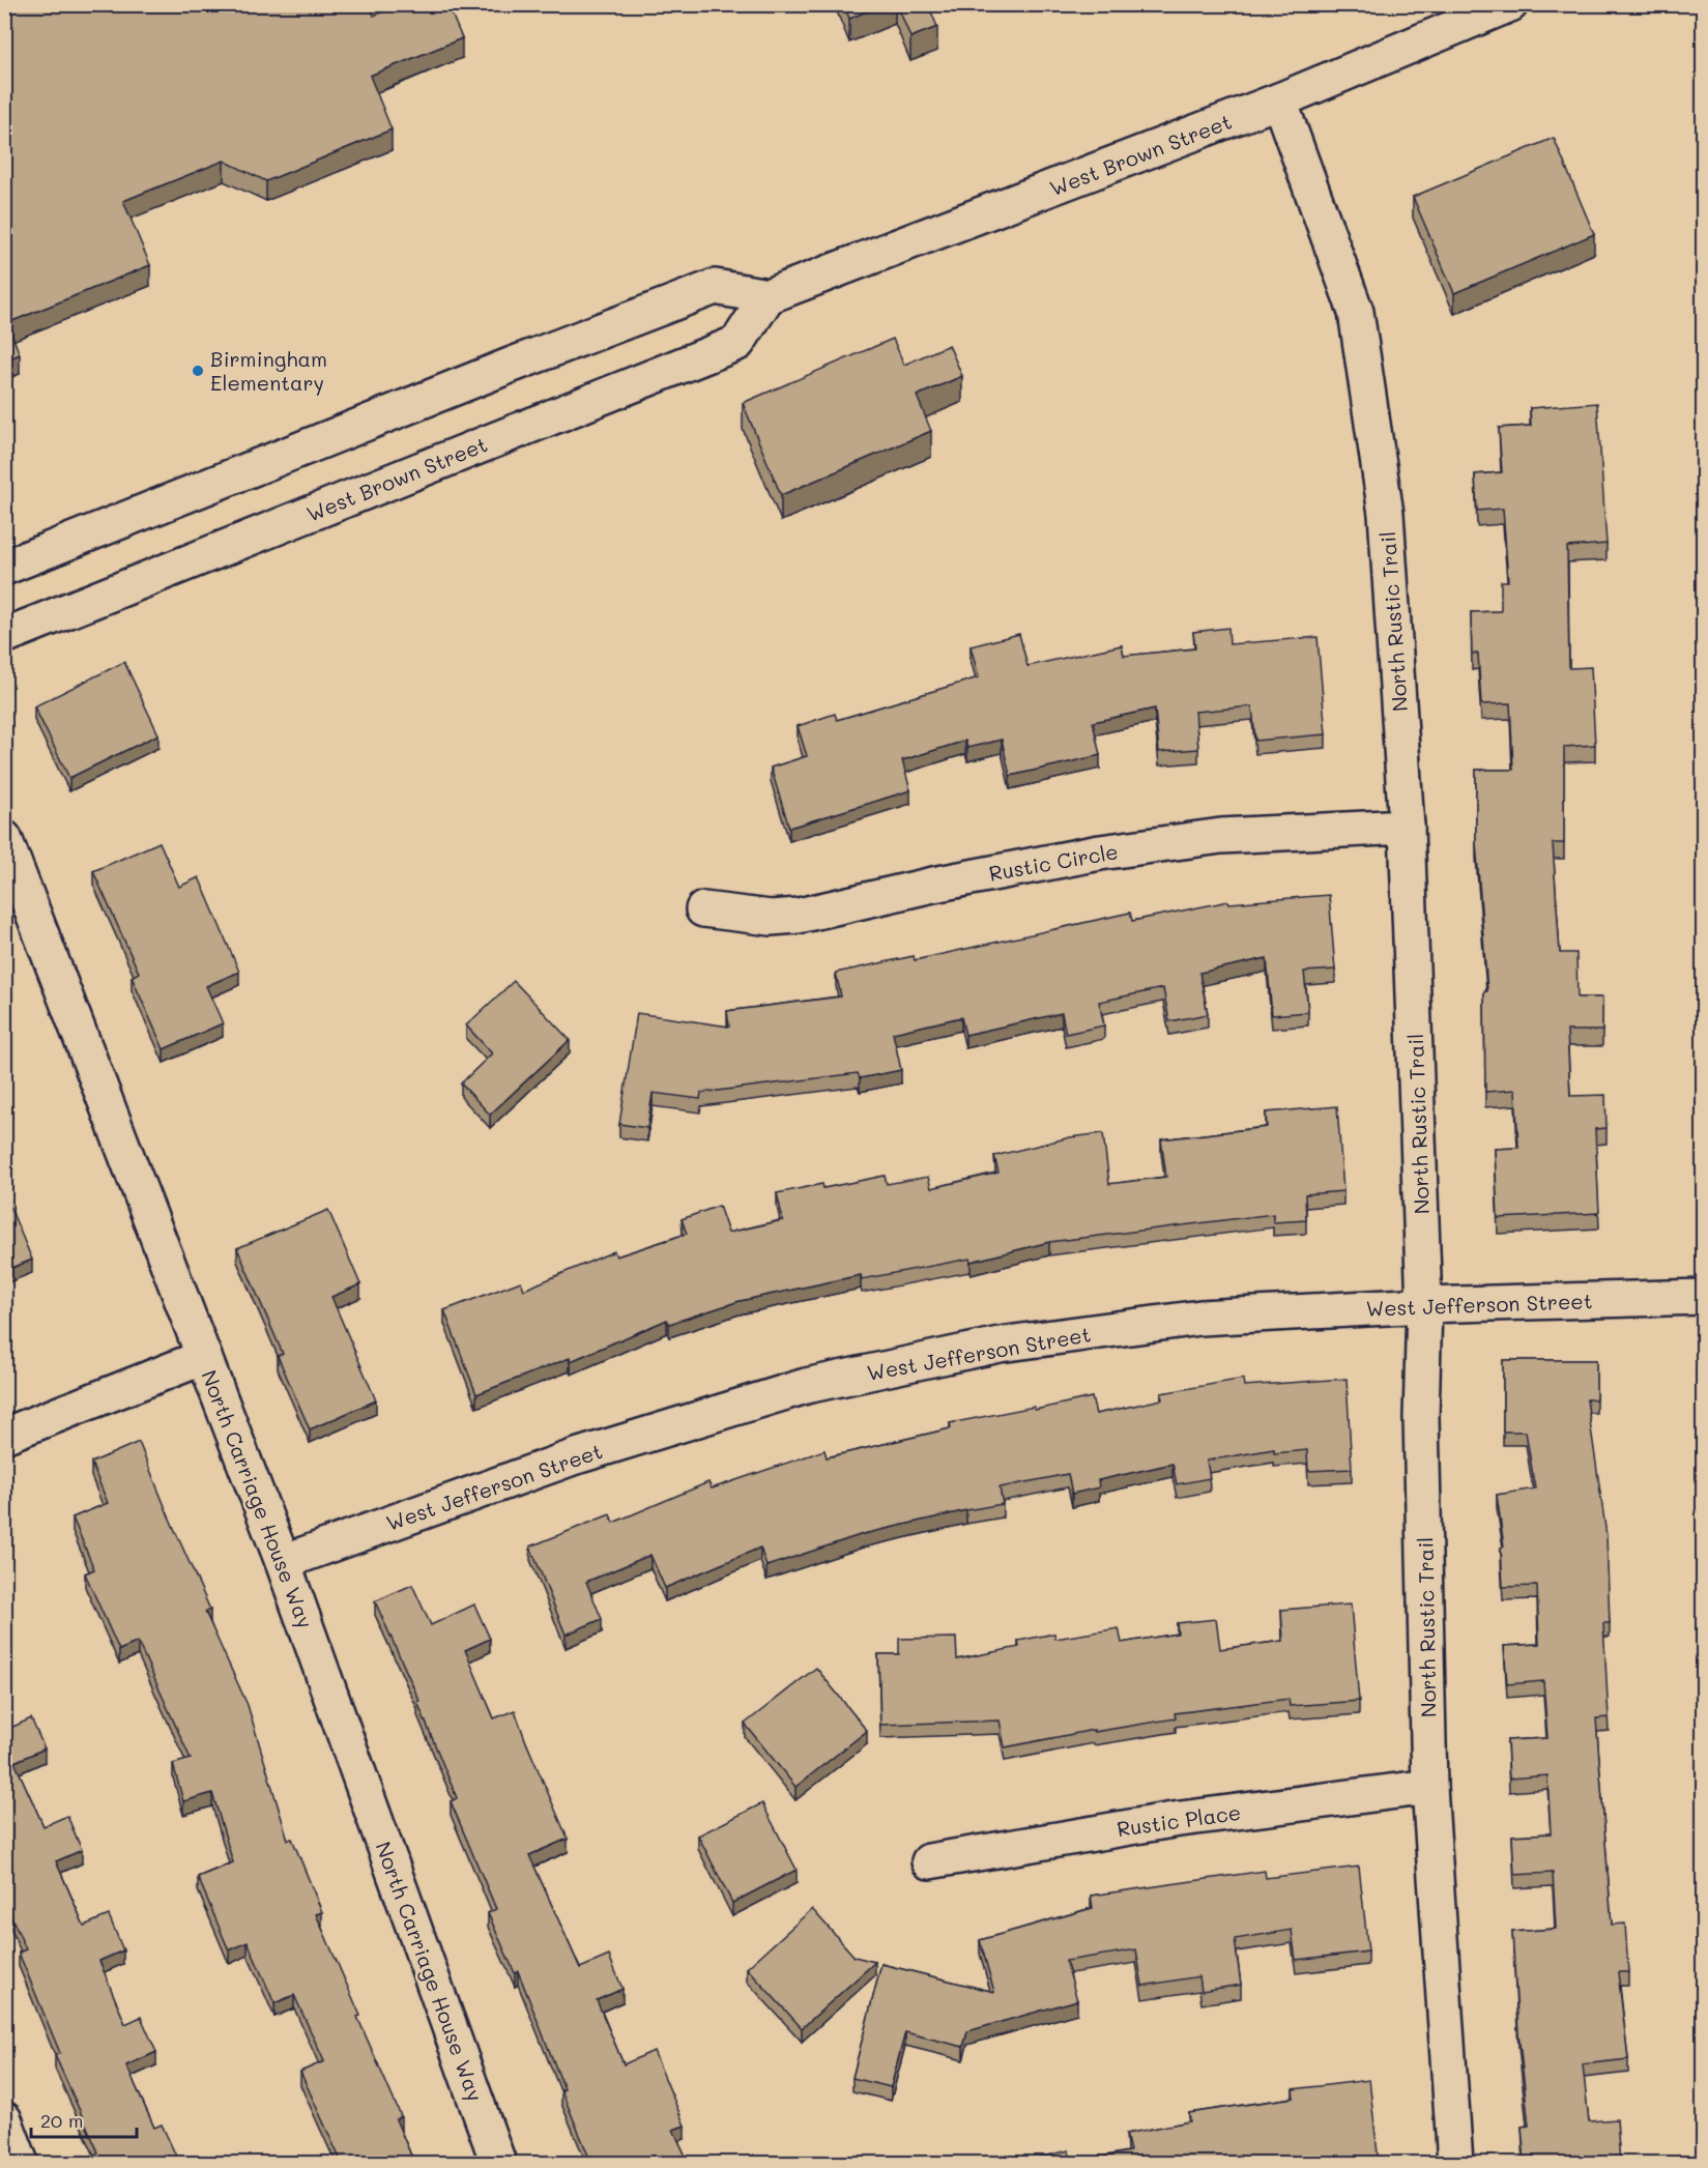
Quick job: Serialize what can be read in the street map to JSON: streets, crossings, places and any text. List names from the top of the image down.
{
  "streets": {
    "street": [
      "West Brown Street",
      "North Rustic Trail",
      "Rustic Circle",
      "West Jefferson Street",
      "North Carriage House Way",
      "Rustic Place"
    ]
  },
  "crossings": [
    ["West Brown Street", "North Rustic Trail"],
    ["North Rustic Trail", "Rustic Circle"],
    ["North Rustic Trail", "West Jefferson Street"],
    ["North Rustic Trail", "Rustic Place"],
    ["West Jefferson Street", "North Carriage House Way"]
  ],
  "places": ["Birmingham Elementary"],
  "scale_bar": "20 m"
}
